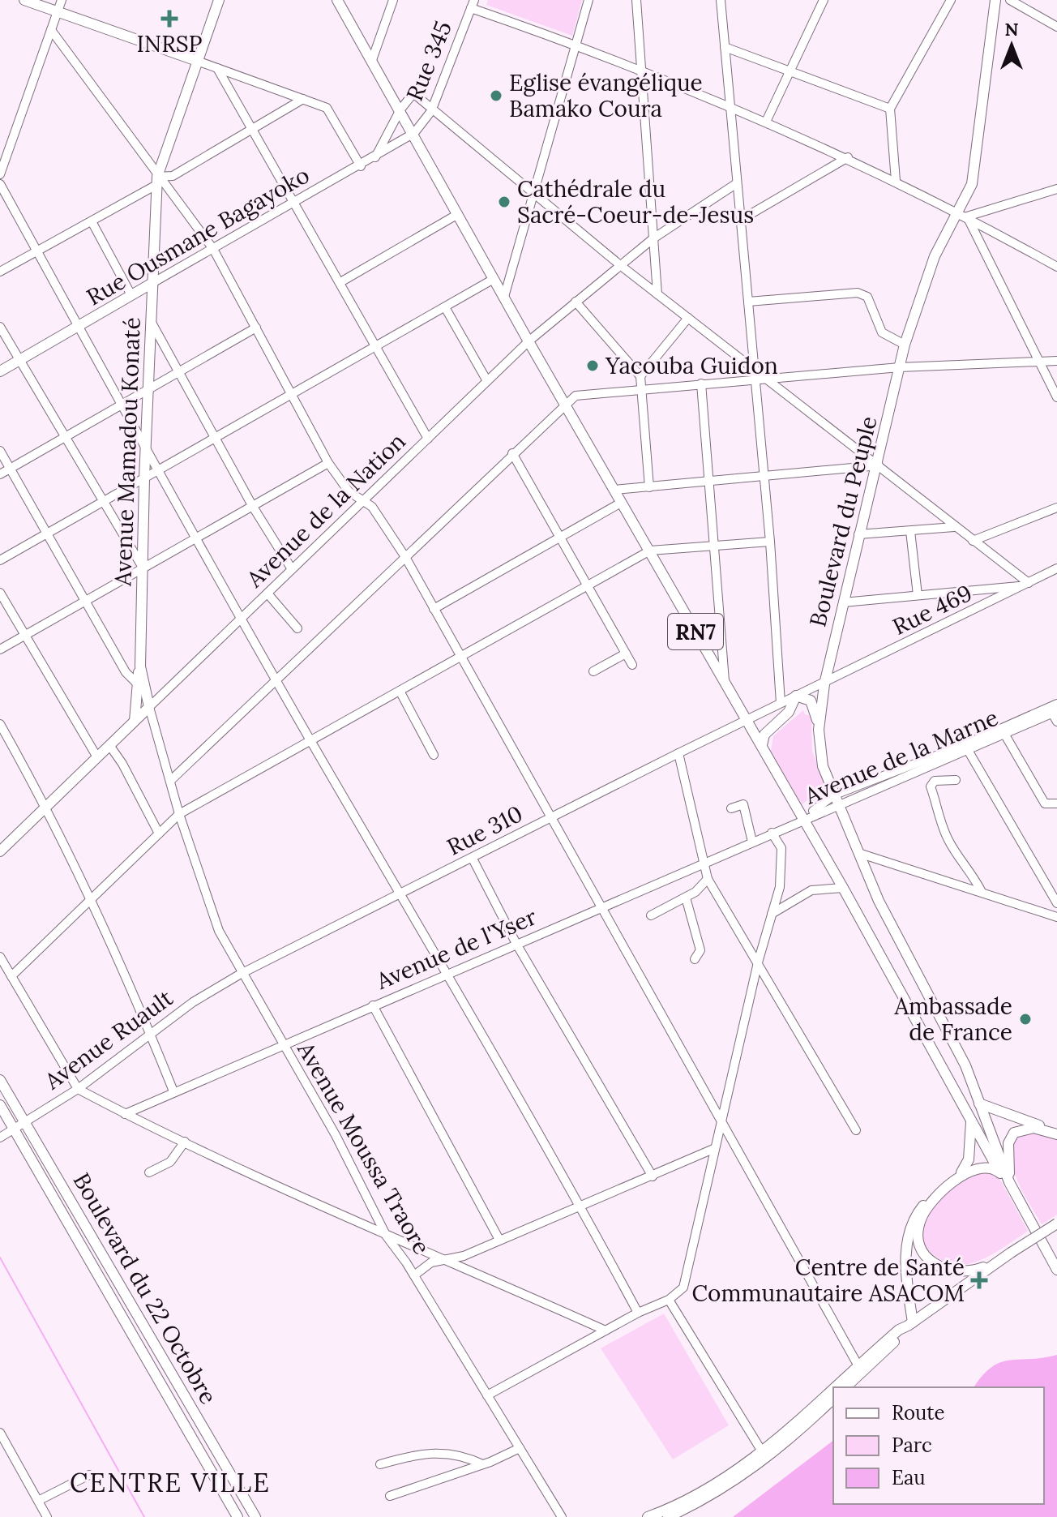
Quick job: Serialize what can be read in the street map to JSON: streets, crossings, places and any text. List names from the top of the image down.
{
  "streets": {
    "main road": [
      "Rue Ousmane Bagayoko",
      "Avenue Mamadou Konaté",
      "Boulevard du Peuple",
      "RN7",
      "Boulevard du 22 Octobre"
    ],
    "street": [
      "Rue 345",
      "Avenue de la Nation",
      "Rue 469",
      "Avenue de la Marne",
      "Rue 310",
      "Avenue de l'Yser",
      "Avenue Ruault",
      "Avenue Moussa Traore"
    ]
  },
  "crossings": [
    ["Rue 345", "Rue Ousmane Bagayoko"],
    ["Rue 345", "RN7"],
    ["Rue Ousmane Bagayoko", "Avenue Mamadou Konaté"],
    ["Rue Ousmane Bagayoko", "RN7"],
    ["Avenue Mamadou Konaté", "Avenue de la Nation"],
    ["Avenue Mamadou Konaté", "Avenue Moussa Traore"],
    ["Avenue de la Nation", "RN7"],
    ["Avenue de la Nation", "Avenue Moussa Traore"],
    ["Boulevard du Peuple", "Rue 469"],
    ["Rue 469", "Rue 310"],
    ["RN7", "Avenue de la Marne"],
    ["RN7", "Rue 310"],
    ["RN7", "Avenue de l'Yser"],
    ["Avenue de la Marne", "Avenue de l'Yser"],
    ["Rue 310", "Avenue Ruault"],
    ["Rue 310", "Avenue Moussa Traore"],
    ["Avenue de l'Yser", "Avenue Moussa Traore"],
    ["Avenue Ruault", "Avenue Moussa Traore"],
    ["Avenue Ruault", "Boulevard du 22 Octobre"]
  ],
  "districts": ["CENTRE VILLE"],
  "places": {
    "health": ["INRSP", "Centre de Santé Communautaire ASACOM"],
    "other": [
      "Eglise évangélique Bamako Coura",
      "Cathédrale du Sacré-Coeur-de-Jesus",
      "Yacouba Guidon",
      "Ambassade de France"
    ]
  },
  "legend": ["Route", "Parc", "Eau"],
  "north": "top"
}
